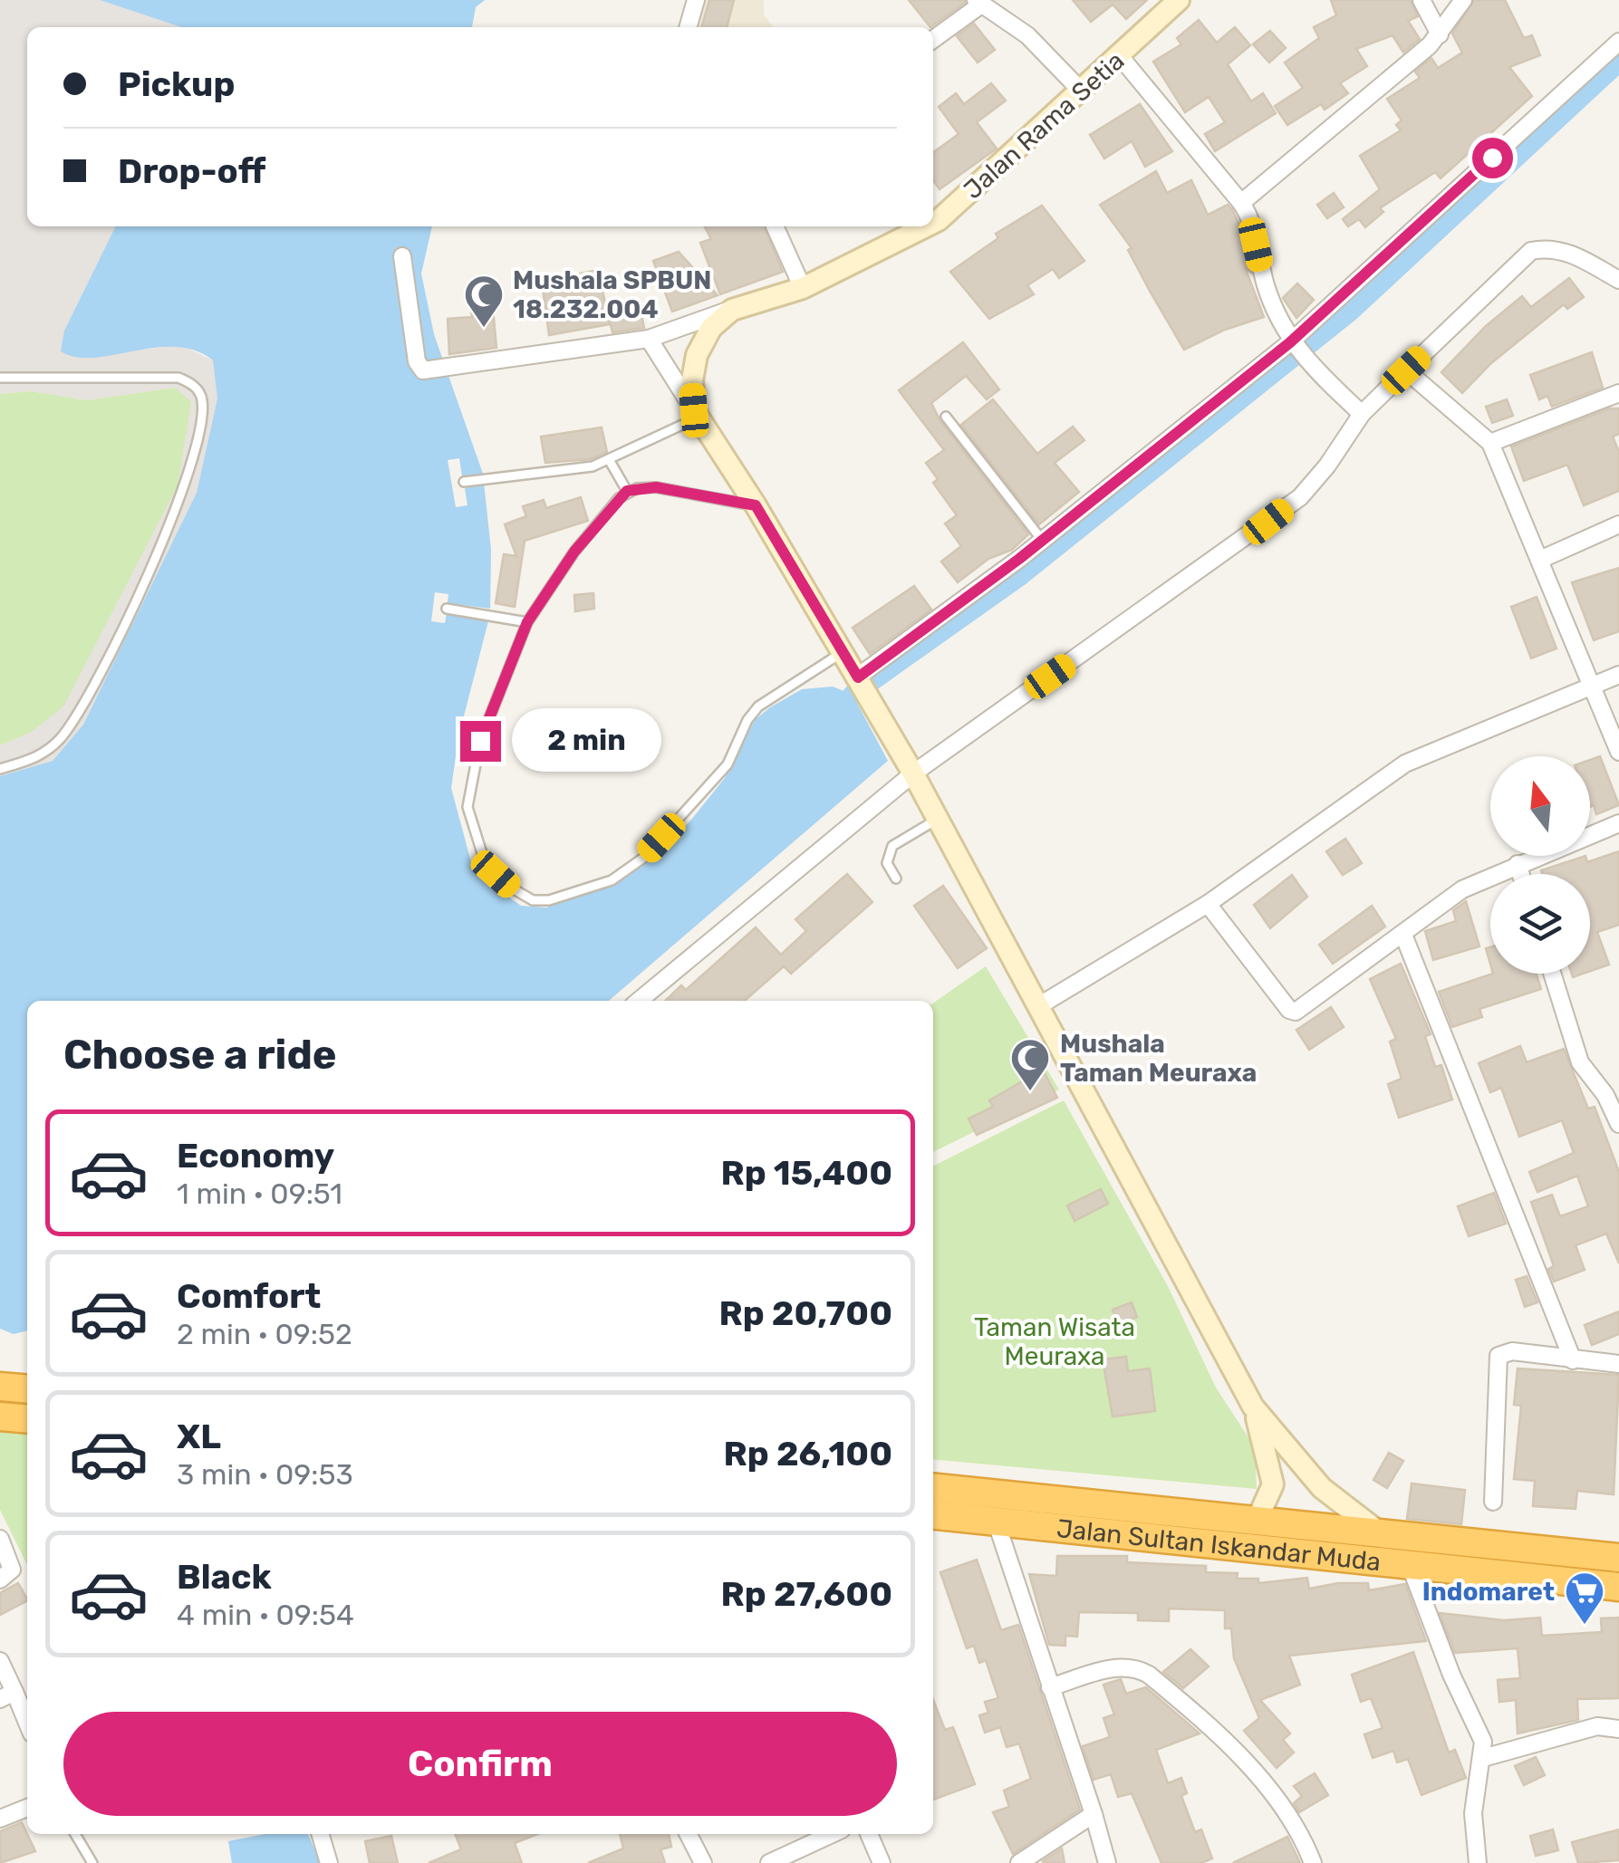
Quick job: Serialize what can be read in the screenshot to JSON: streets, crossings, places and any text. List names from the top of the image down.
{
  "streets": {
    "highway": ["Jalan Sultan Iskandar Muda"],
    "street": ["Jalan Rama Setia"]
  },
  "parks": ["Taman Wisata Meuraxa"],
  "places": {
    "mosque": ["Mushala SPBUN 18.232.004", "Mushala Taman Meuraxa"],
    "supermarket": ["Indomaret"]
  },
  "north": "top",
  "page": {
    "banner": ["Pickup", "Drop-off"],
    "bubble": "2 min",
    "heading": "Choose a ride",
    "list": [
      {
        "name": "Economy",
        "note": "1 min · 09:51",
        "value": "Rp 15,400"
      },
      {
        "name": "Comfort",
        "note": "2 min · 09:52",
        "value": "Rp 20,700"
      },
      {
        "name": "XL",
        "note": "3 min · 09:53",
        "value": "Rp 26,100"
      },
      {
        "name": "Black",
        "note": "4 min · 09:54",
        "value": "Rp 27,600"
      }
    ],
    "buttons": "Confirm"
  }
}
